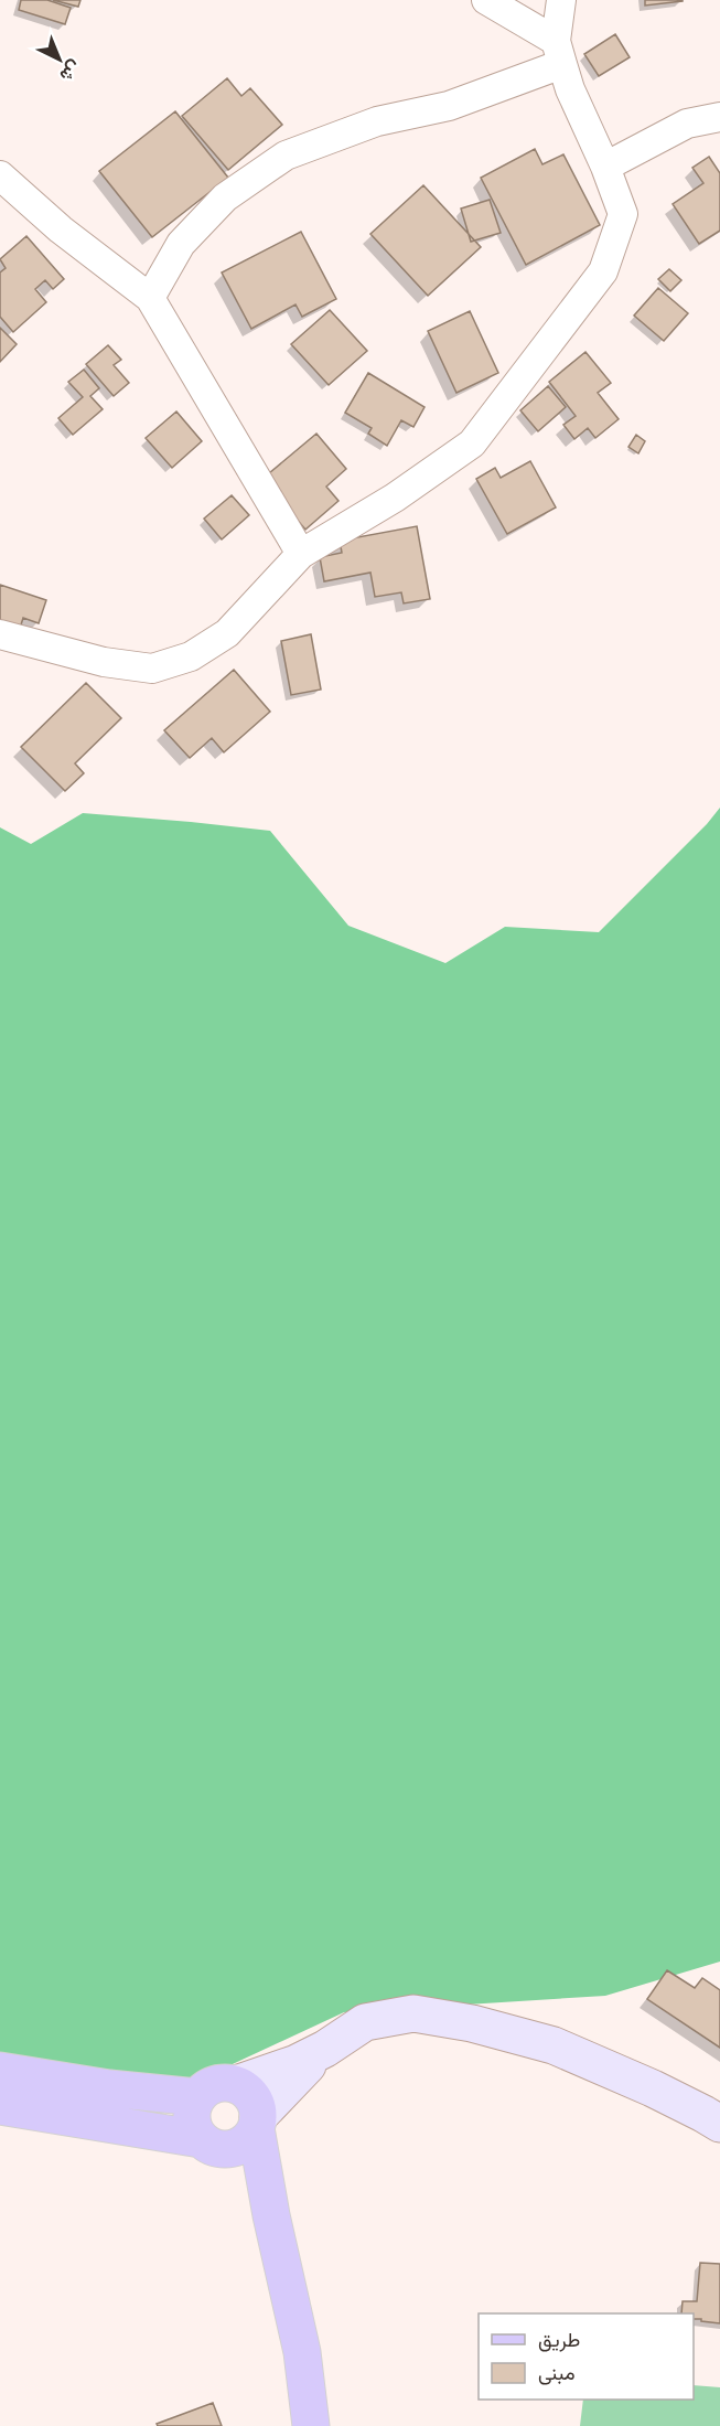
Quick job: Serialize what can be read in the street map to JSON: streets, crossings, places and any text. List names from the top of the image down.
{
  "legend": ["طريق", "مبنى"],
  "north": "bottom right"
}
